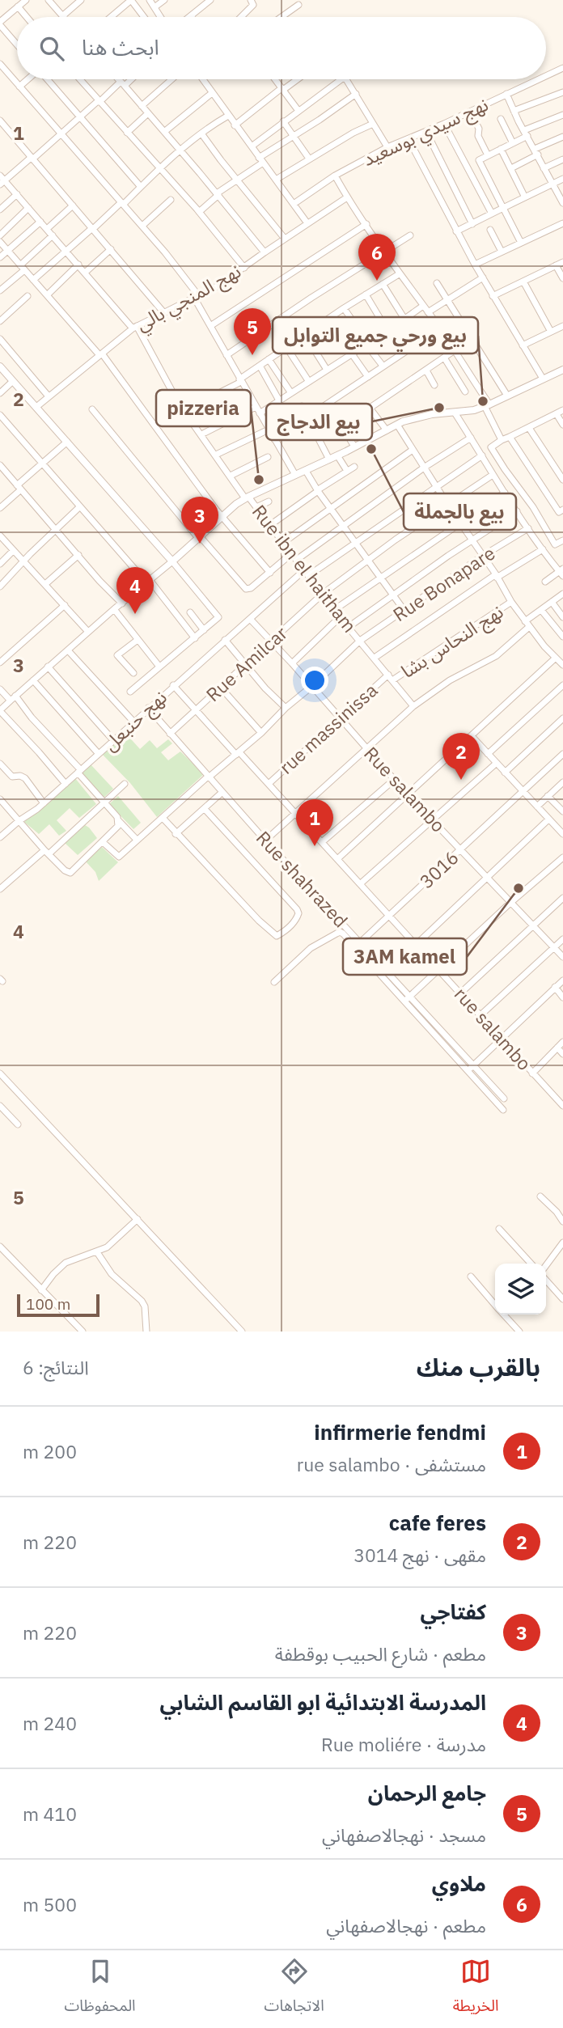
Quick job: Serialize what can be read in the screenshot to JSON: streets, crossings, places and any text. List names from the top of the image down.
{
  "streets": {
    "street": [
      "نهج سيدي بوسعيد",
      "نهج المنجي بالي",
      "Rue ibn el haitham",
      "Rue Bonapare",
      "نهج النحاس بشا",
      "Rue Amilcar",
      "نهج حنبعل",
      "rue massinissa",
      "Rue salambo",
      "3016",
      "Rue shahrazed",
      "rue salambo"
    ]
  },
  "crossings": [
    ["نهج المنجي بالي", "Rue ibn el haitham"],
    ["Rue ibn el haitham", "Rue Bonapare"],
    ["Rue ibn el haitham", "نهج النحاس بشا"],
    ["Rue ibn el haitham", "Rue Amilcar"],
    ["Rue ibn el haitham", "نهج حنبعل"],
    ["Rue ibn el haitham", "rue massinissa"],
    ["Rue Bonapare", "Rue salambo"],
    ["Rue Bonapare", "Rue shahrazed"],
    ["Rue Bonapare", "rue salambo"],
    ["نهج النحاس بشا", "rue massinissa"],
    ["Rue Amilcar", "Rue salambo"],
    ["Rue Amilcar", "Rue shahrazed"],
    ["Rue Amilcar", "rue salambo"],
    ["نهج حنبعل", "Rue salambo"],
    ["نهج حنبعل", "Rue shahrazed"],
    ["نهج حنبعل", "rue salambo"],
    ["rue massinissa", "Rue salambo"],
    ["rue massinissa", "rue salambo"],
    ["Rue salambo", "3016"],
    ["3016", "Rue shahrazed"],
    ["3016", "rue salambo"]
  ],
  "places": [
    "بيع ورحي جميع التوابل",
    "بيع الدجاج",
    "بيع بالجملة",
    "pizzeria",
    "3AM kamel"
  ],
  "scale_bar": "100 m",
  "page": {
    "search": "ابحث هنا",
    "pins": [
      "6",
      "5",
      "3",
      "4",
      "2",
      "1"
    ],
    "scale": "100 m",
    "heading": ["بالقرب منك", "النتائج: 6"],
    "list": [
      {
        "mark": "1",
        "name": "infirmerie fendmi",
        "note": "مستشفى · rue salambo",
        "value": "200 m"
      },
      {
        "mark": "2",
        "name": "cafe feres",
        "note": "مقهى · نهج 3014",
        "value": "220 m"
      },
      {
        "mark": "3",
        "name": "كفتاجي",
        "note": "مطعم · شارع الحبيب بوقطفة",
        "value": "220 m"
      },
      {
        "mark": "4",
        "name": "المدرسة الابتدائية ابو القاسم الشابي",
        "note": "مدرسة · Rue moliére",
        "value": "240 m"
      },
      {
        "mark": "5",
        "name": "جامع الرحمان",
        "note": "مسجد · نهجالاصفهاني",
        "value": "410 m"
      },
      {
        "mark": "6",
        "name": "ملاوي",
        "note": "مطعم · نهجالاصفهاني",
        "value": "500 m"
      }
    ],
    "nav": ["الخريطة", "الاتجاهات", "المحفوظات"]
  },
  "grid": {
    "rows": [
      "1",
      "2",
      "3",
      "4",
      "5"
    ]
  }
}
